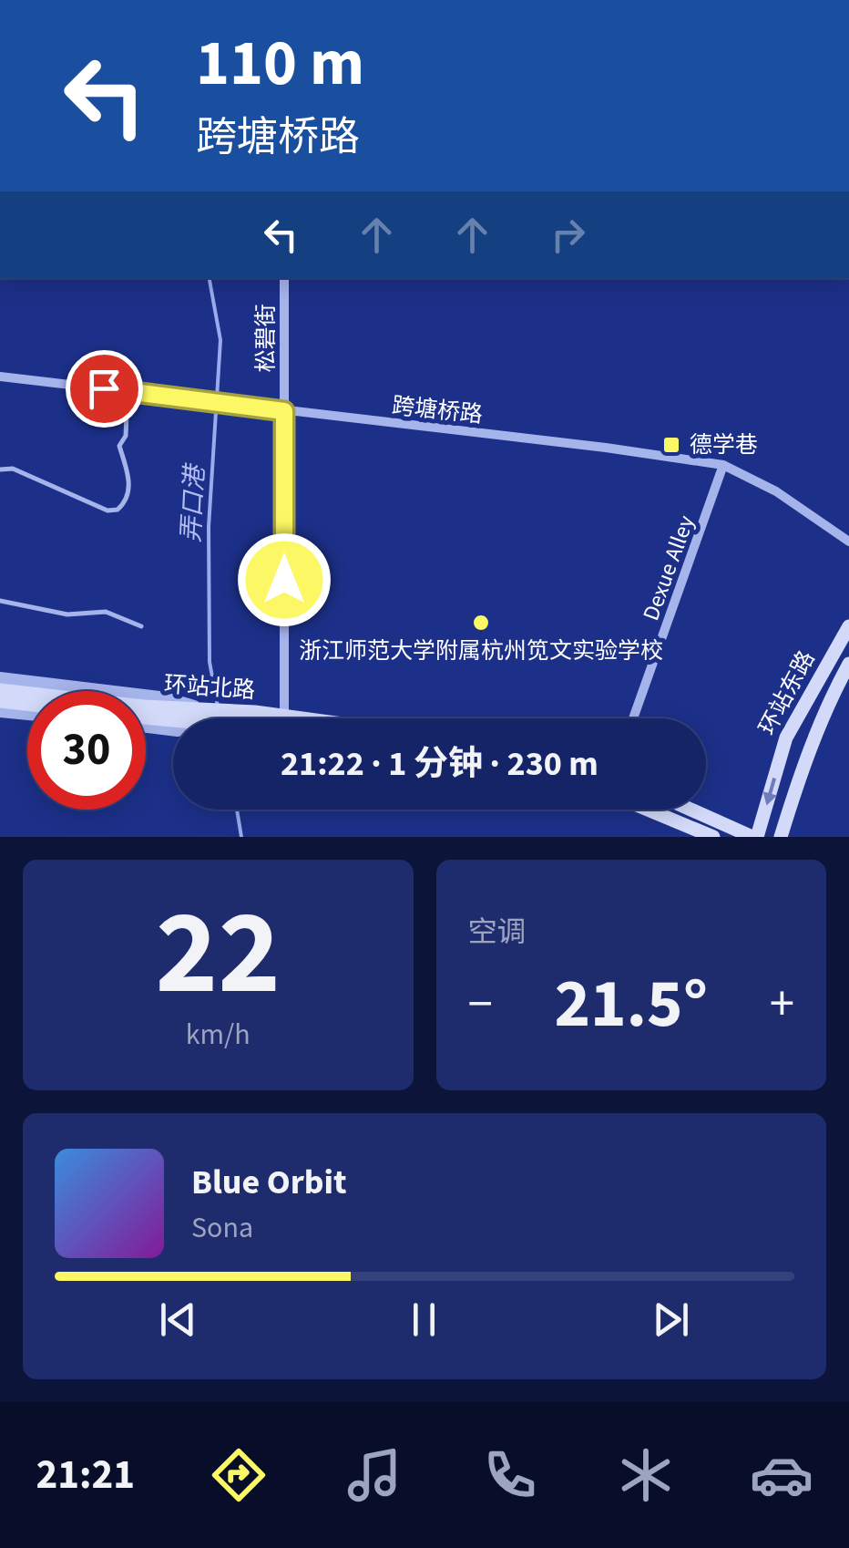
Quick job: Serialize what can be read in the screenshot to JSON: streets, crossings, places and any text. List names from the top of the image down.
{
  "streets": {
    "main road": ["环站北路", "环站东路"],
    "street": ["松碧街", "跨塘桥路", "Dexue Alley"]
  },
  "crossings": [
    ["松碧街", "跨塘桥路"],
    ["跨塘桥路", "Dexue Alley"]
  ],
  "water": ["弄口港"],
  "places": {
    "transit": ["德学巷"],
    "other": ["浙江师范大学附属杭州笕文实验学校"]
  },
  "page": {
    "turn": ["110 m", "跨塘桥路"],
    "limit": "30",
    "trip": "21:22 · 1 分钟 · 230 m",
    "tile": [
      ["22", "km/h"],
      "空调"
    ],
    "heat": ["−", "21.5°", "+"],
    "song": ["Blue Orbit", "Sona"],
    "tabs": "21:21"
  }
}
